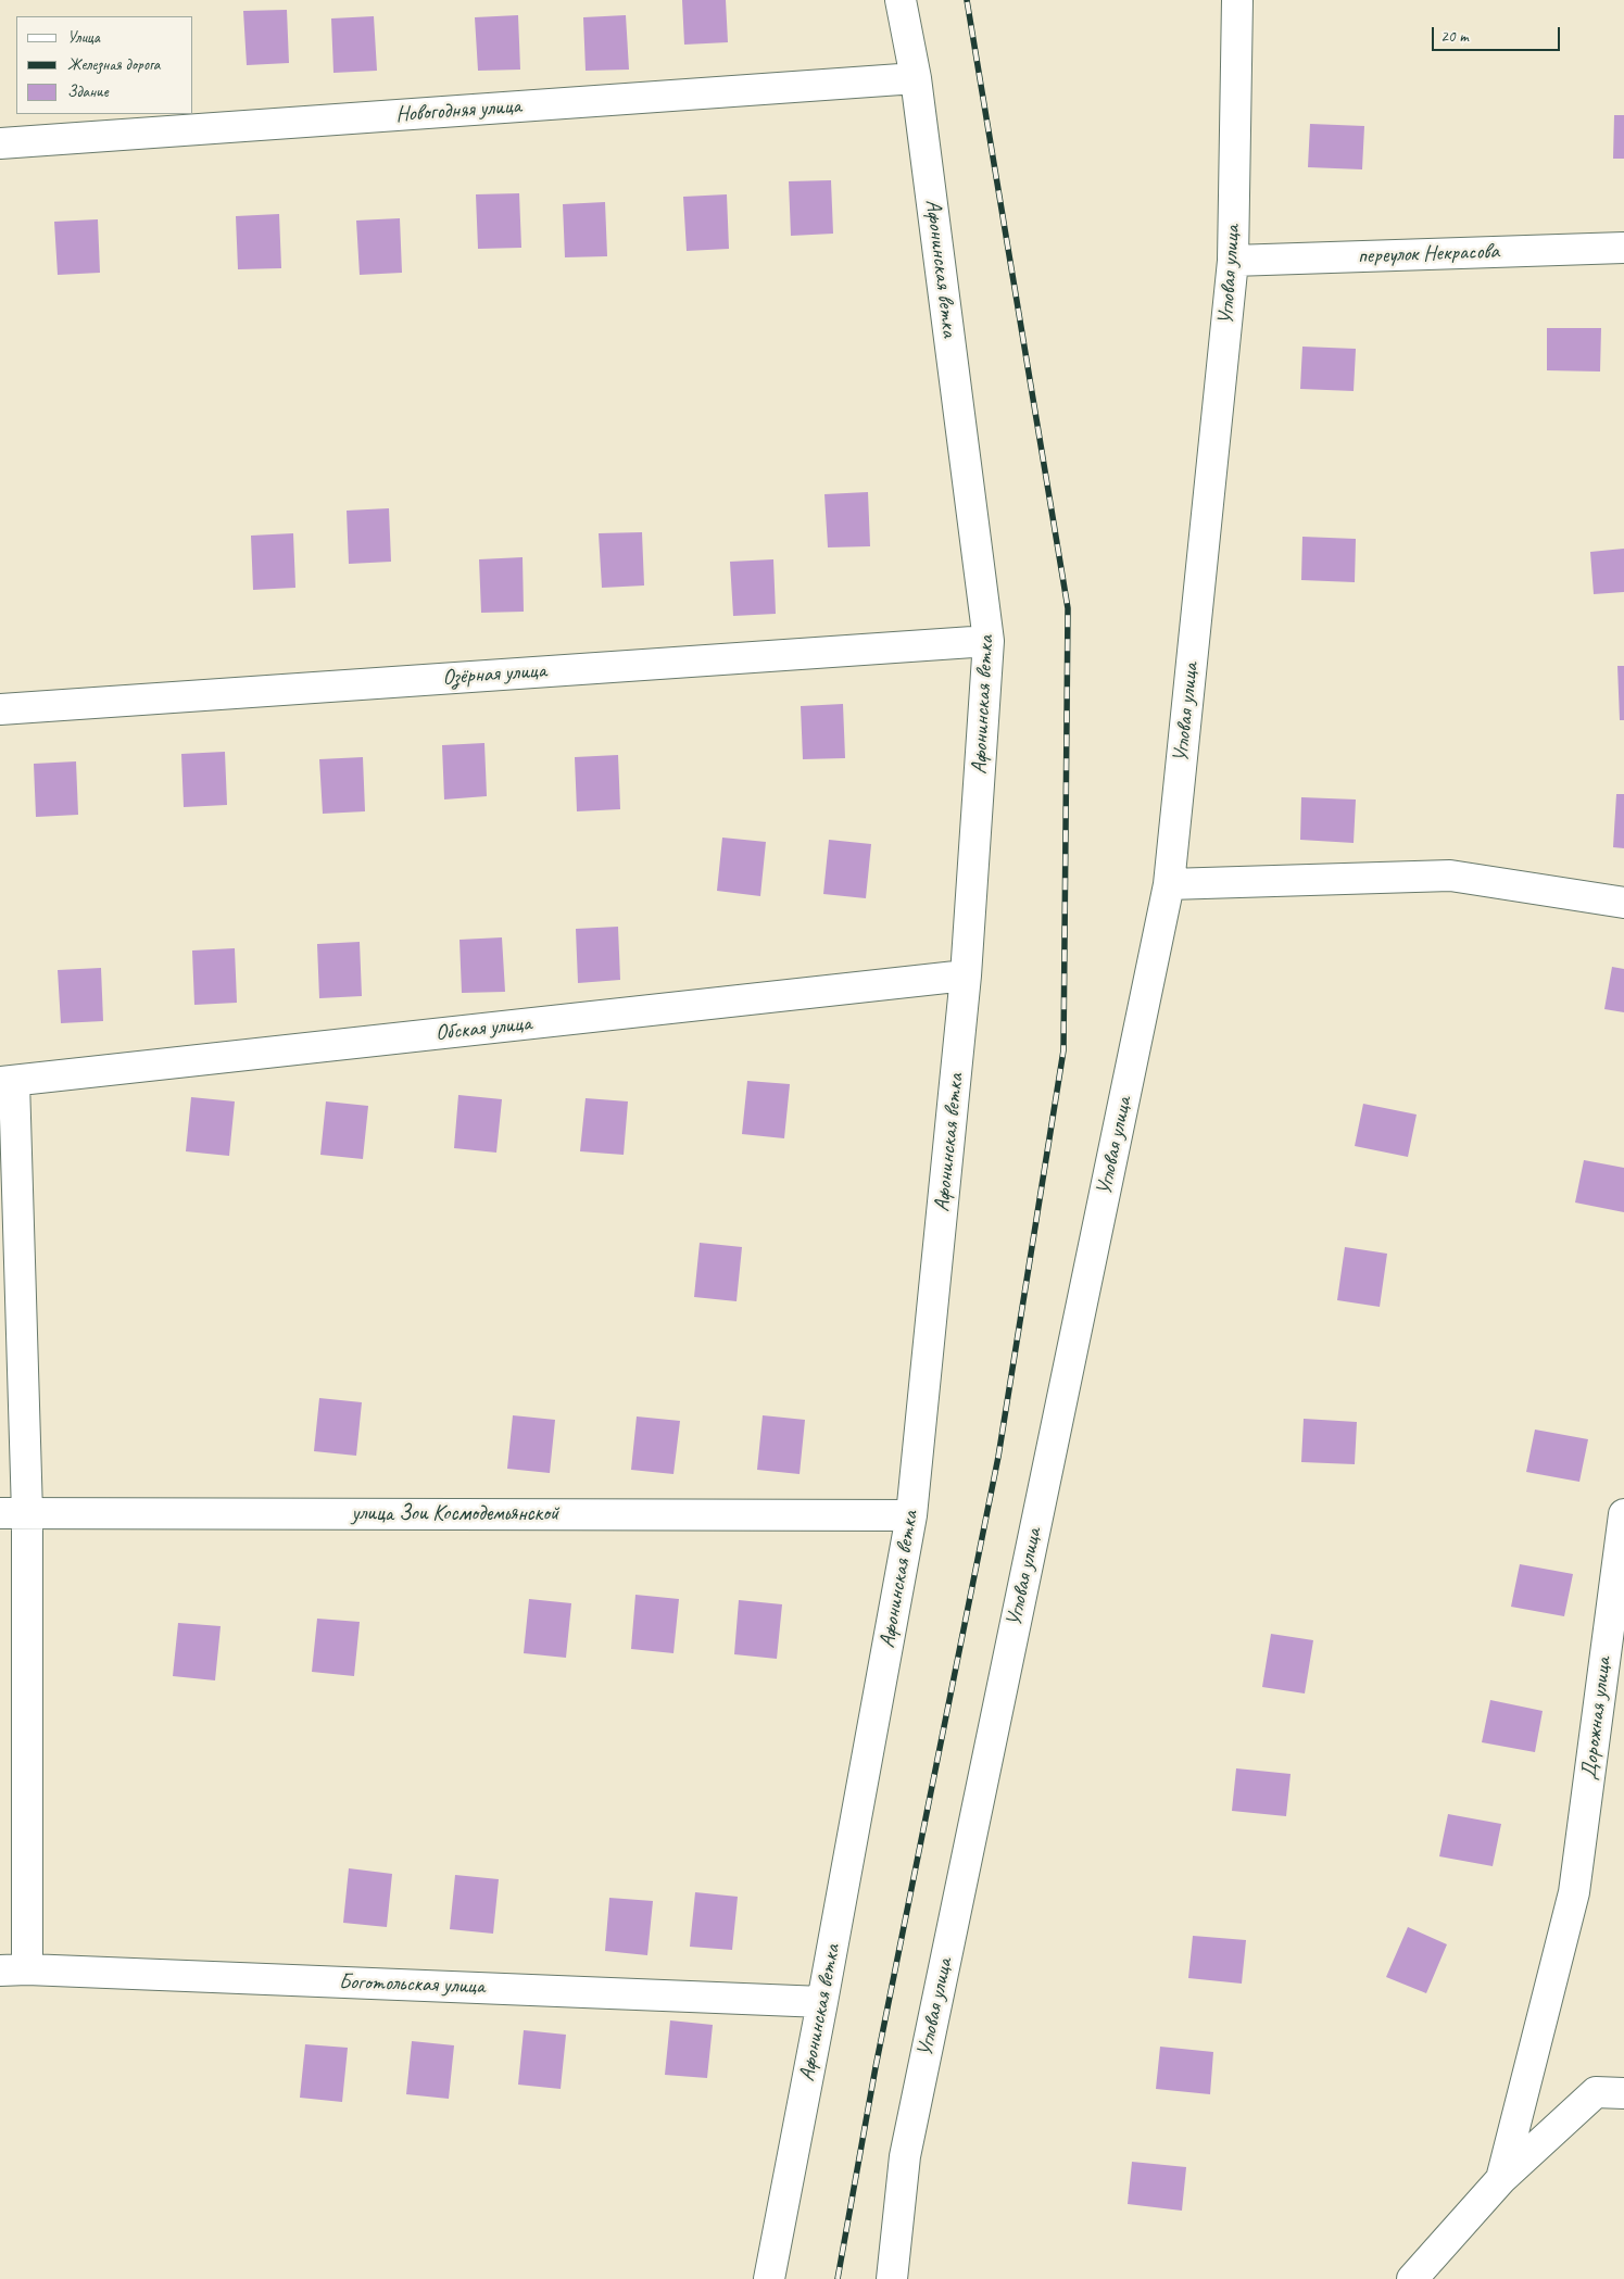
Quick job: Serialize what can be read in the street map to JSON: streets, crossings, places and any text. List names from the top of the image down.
{
  "streets": {
    "street": [
      "Новогодняя улица",
      "переулок Некрасова",
      "Афонинская ветка",
      "Угловая улица",
      "Озёрная улица",
      "Обская улица",
      "улица Зои Космодемьянской",
      "Дорожная улица",
      "Боготольская улица"
    ]
  },
  "crossings": [
    ["Новогодняя улица", "Афонинская ветка"],
    ["переулок Некрасова", "Угловая улица"],
    ["Афонинская ветка", "Озёрная улица"],
    ["Афонинская ветка", "Обская улица"],
    ["Афонинская ветка", "улица Зои Космодемьянской"],
    ["Афонинская ветка", "Боготольская улица"]
  ],
  "legend": ["Улица", "Железная дорога", "Здание"],
  "scale_bar": "20 m"
}
